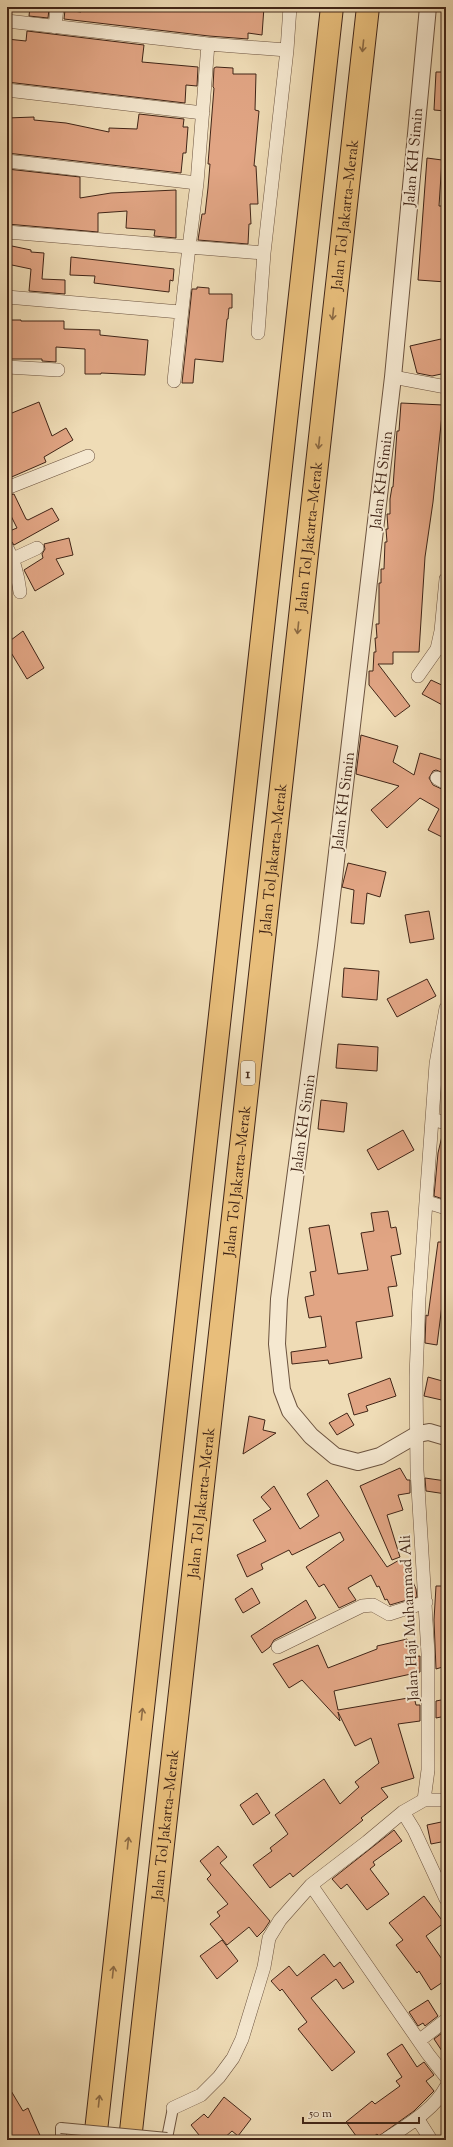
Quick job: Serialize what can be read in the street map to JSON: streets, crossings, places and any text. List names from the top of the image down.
{
  "streets": {
    "highway": ["Jalan Tol Jakarta–Merak", "1"],
    "street": ["Jalan KH Simin", "Jalan Haji Muhammad Ali"]
  },
  "crossings": [
    ["Jalan KH Simin", "Jalan Haji Muhammad Ali"]
  ],
  "scale_bar": "50 m"
}
